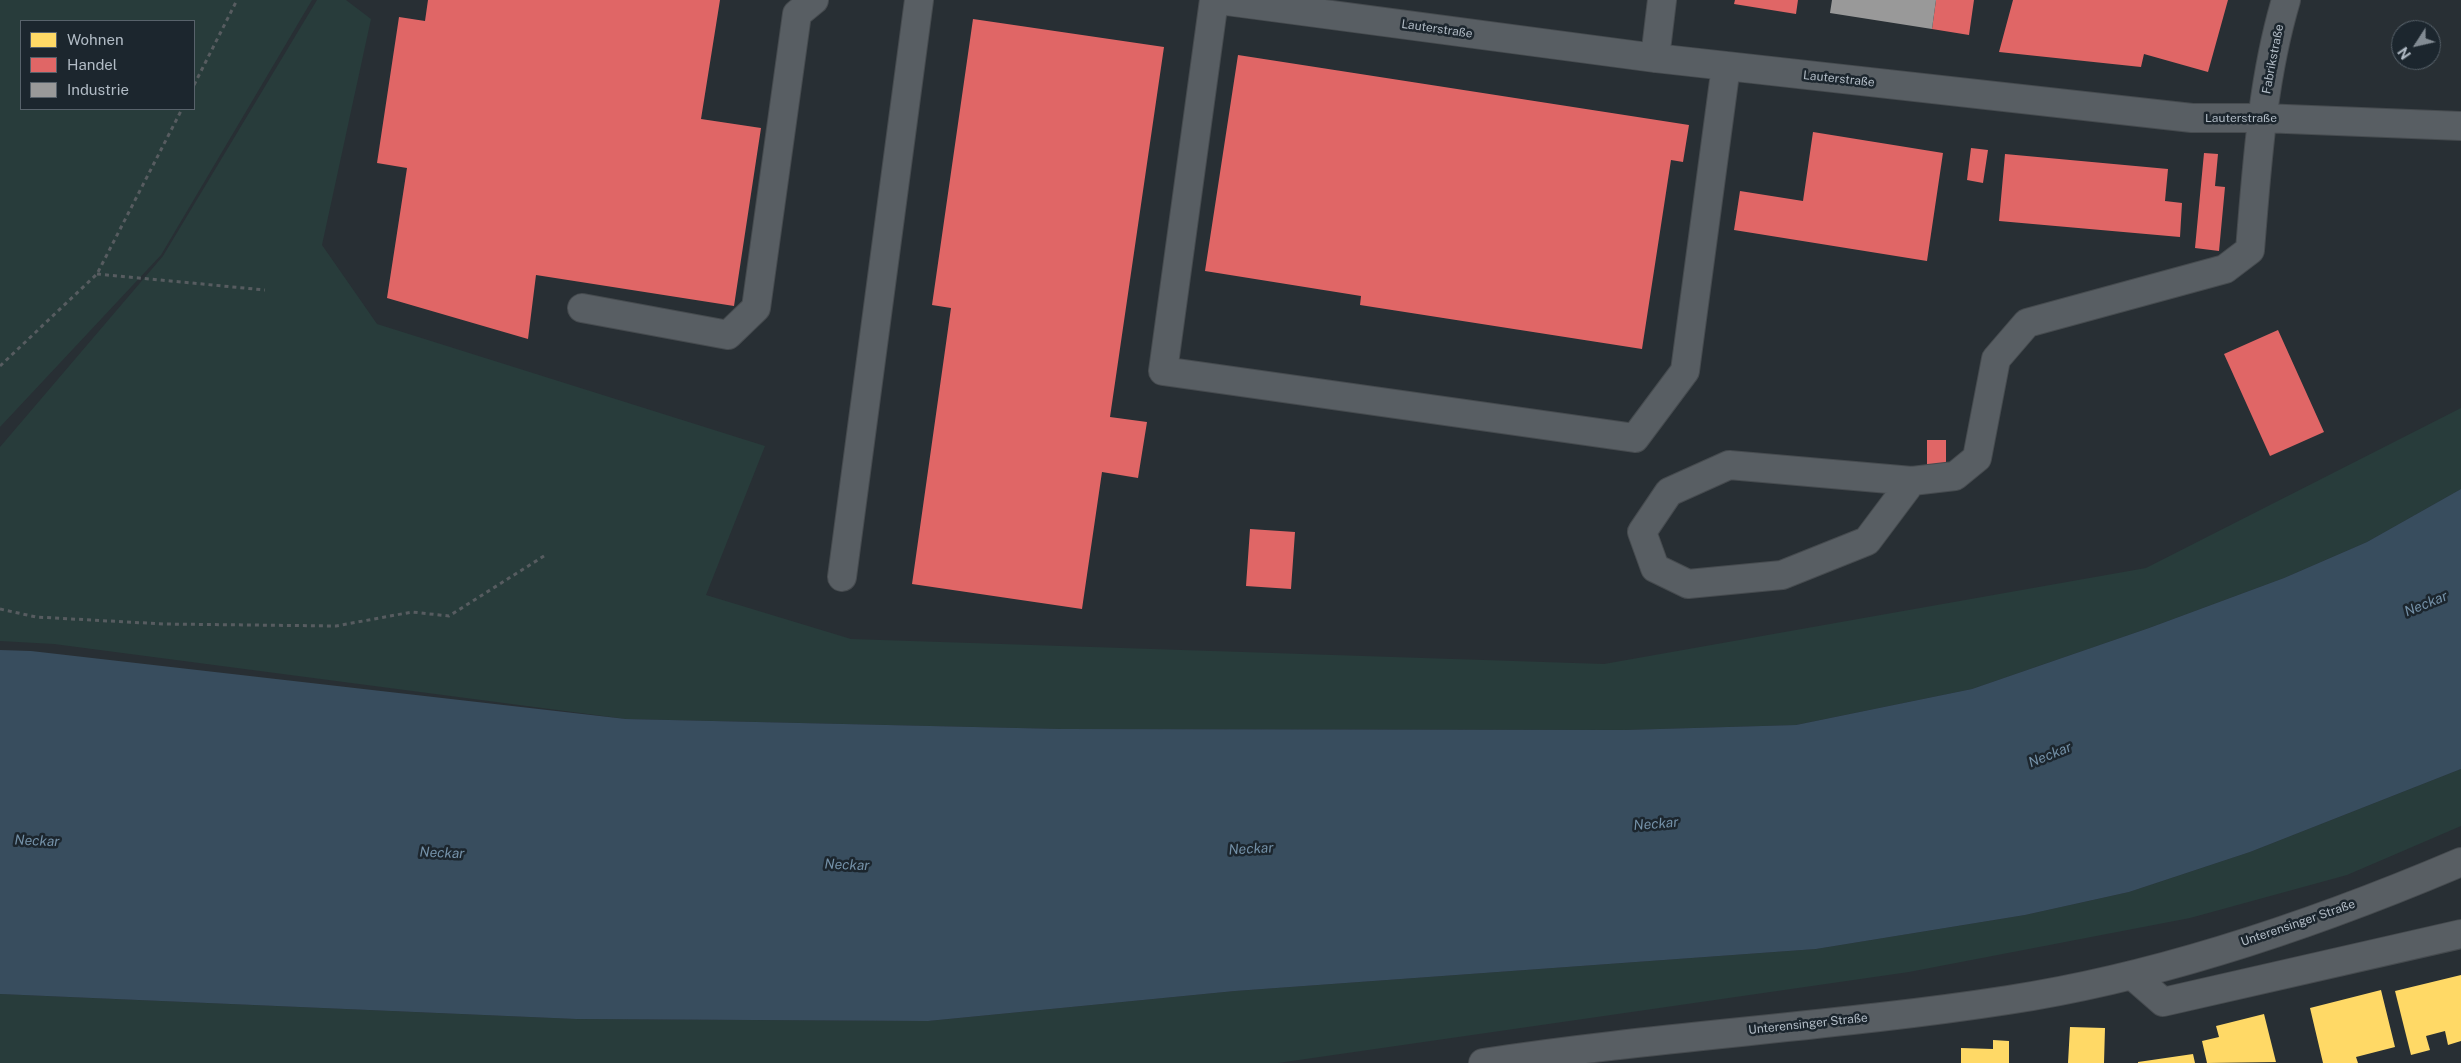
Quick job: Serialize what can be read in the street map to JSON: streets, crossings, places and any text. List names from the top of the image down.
{
  "streets": {
    "street": ["Lauterstraße", "Fabrikstraße", "Unterensinger Straße"]
  },
  "crossings": [
    ["Lauterstraße", "Fabrikstraße"]
  ],
  "water": ["Neckar"],
  "legend": ["Wohnen", "Handel", "Industrie"],
  "north": "bottom left"
}
